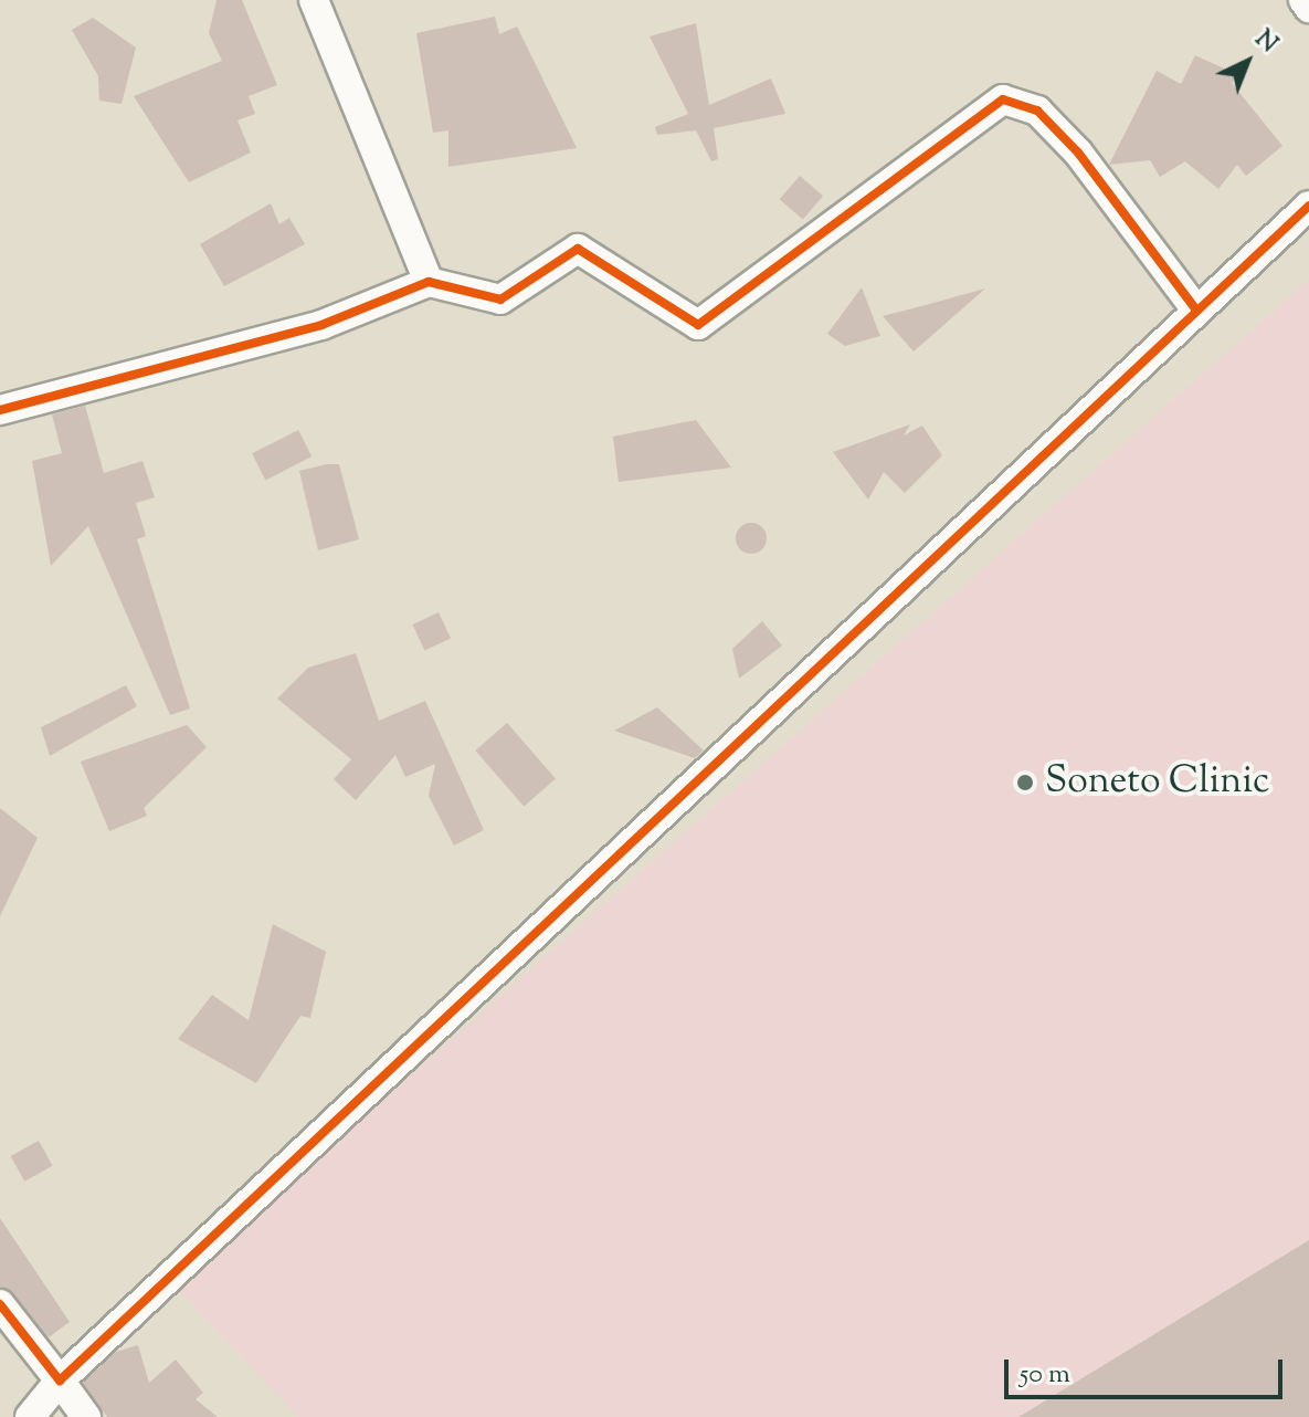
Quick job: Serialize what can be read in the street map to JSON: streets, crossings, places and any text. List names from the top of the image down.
{
  "places": ["Soneto Clinic"],
  "scale_bar": "50 m",
  "north": "top right"
}
